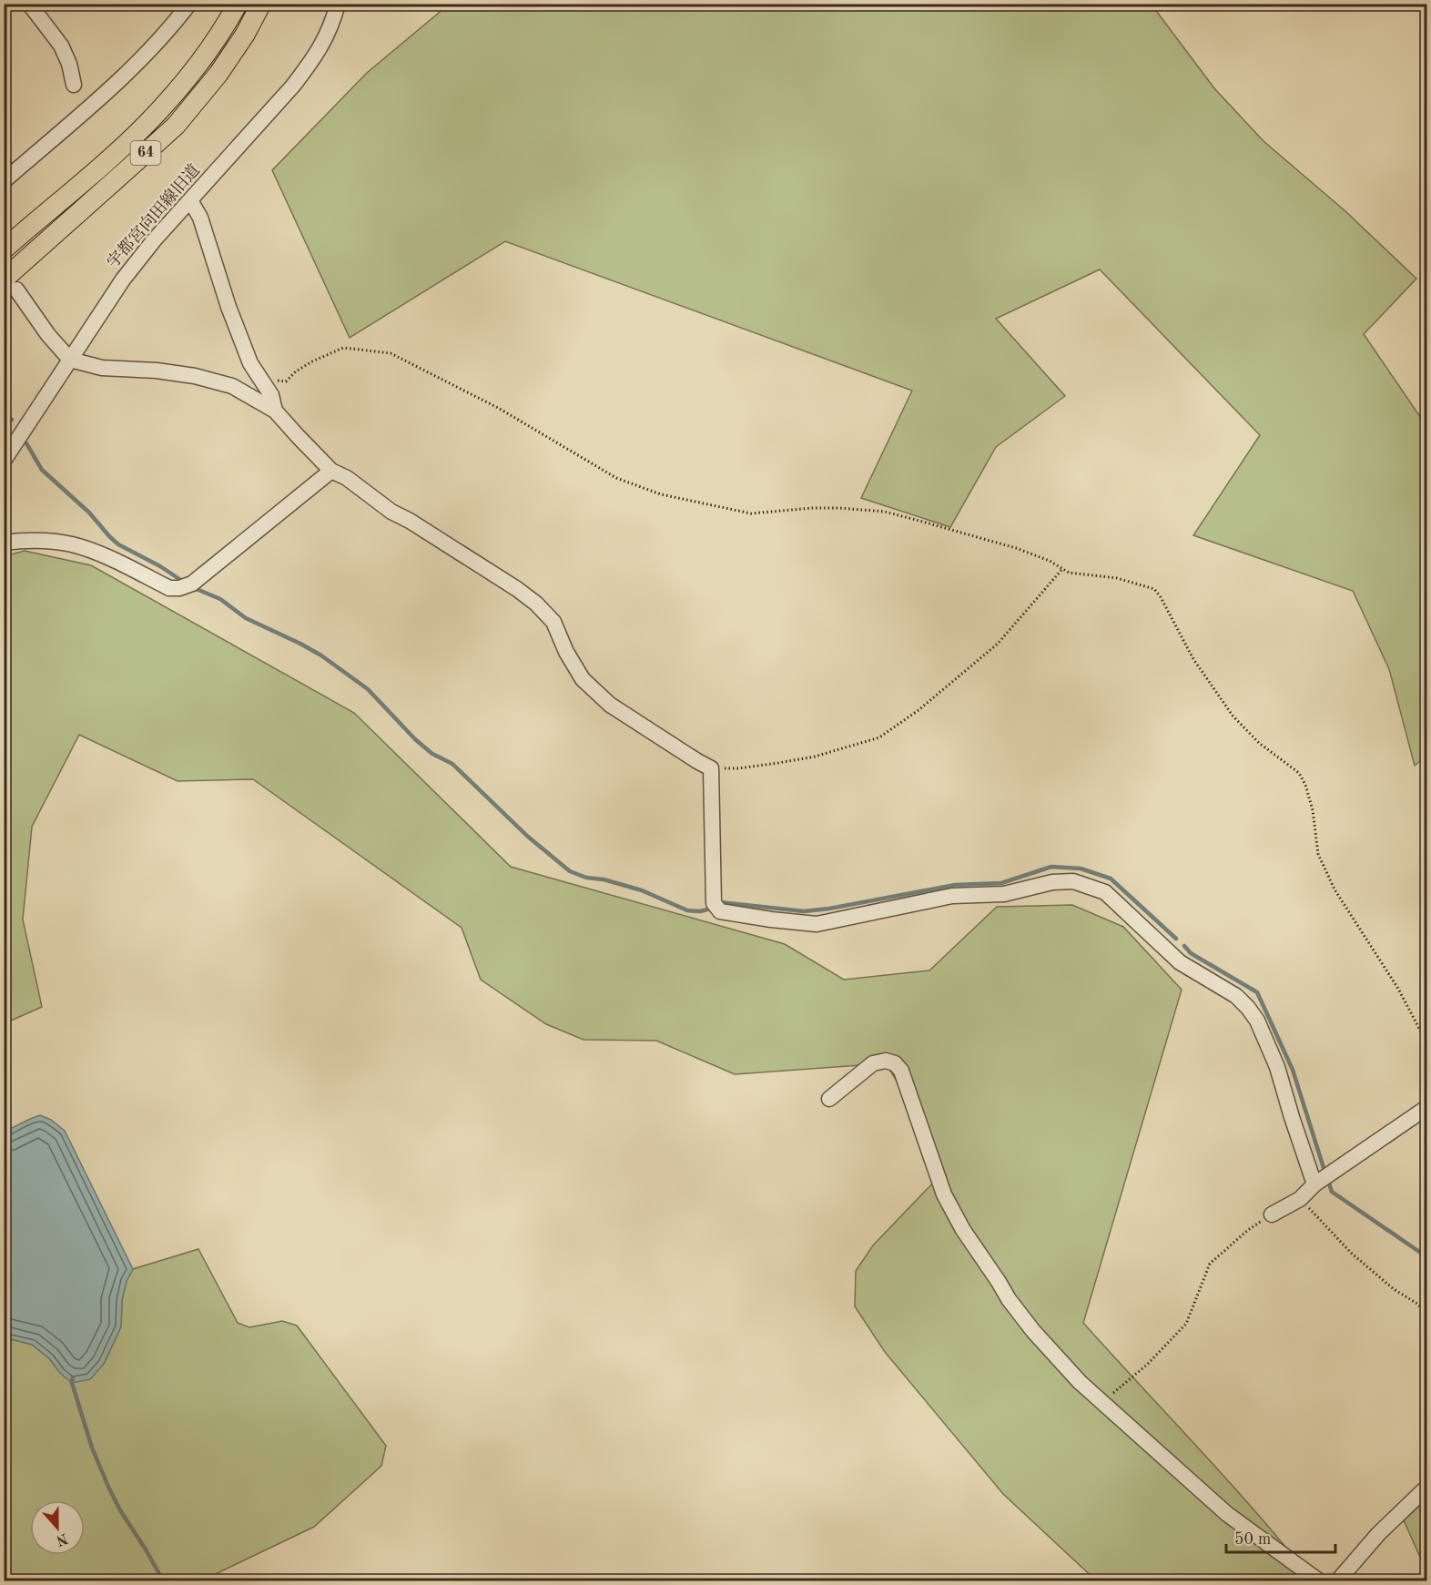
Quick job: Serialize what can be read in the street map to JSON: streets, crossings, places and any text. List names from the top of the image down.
{
  "streets": {
    "main road": ["64"],
    "street": ["宇都宮向田線旧道"]
  },
  "scale_bar": "50 m",
  "north": "bottom"
}
